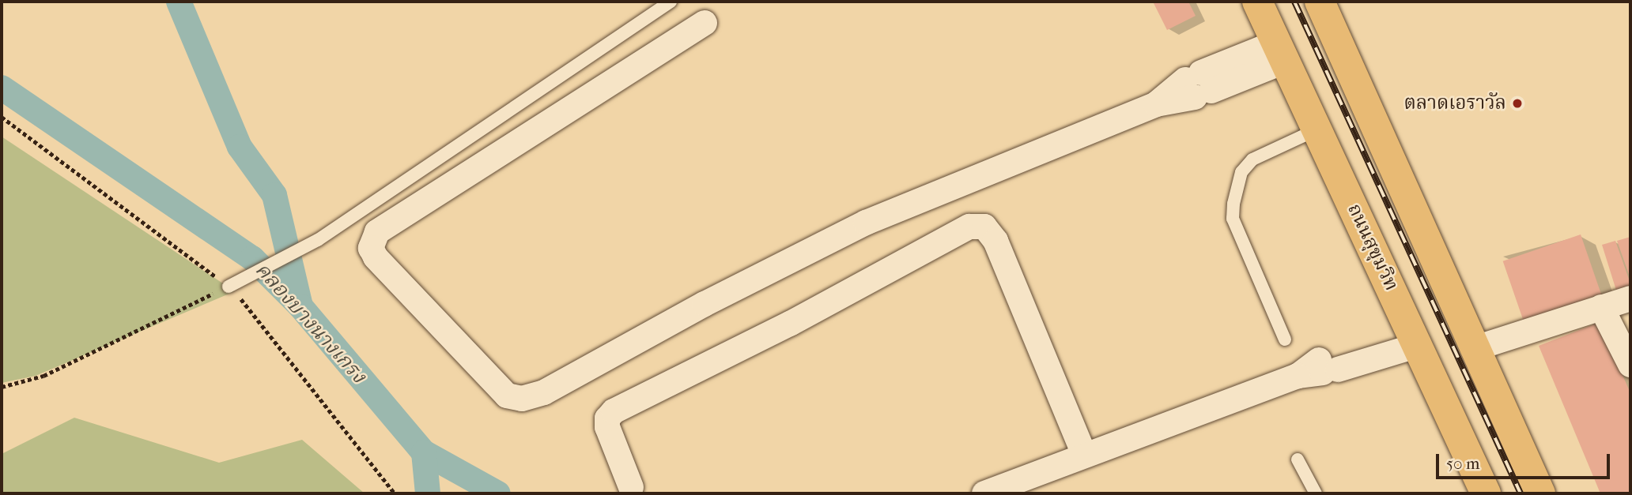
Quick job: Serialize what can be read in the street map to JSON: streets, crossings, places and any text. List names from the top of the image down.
{
  "streets": {
    "highway": ["ถนนสุขุมวิท"]
  },
  "water": ["คลองบางนางเกรง"],
  "places": ["ตลาดเอราวัล"],
  "scale_bar": "50 m"
}
